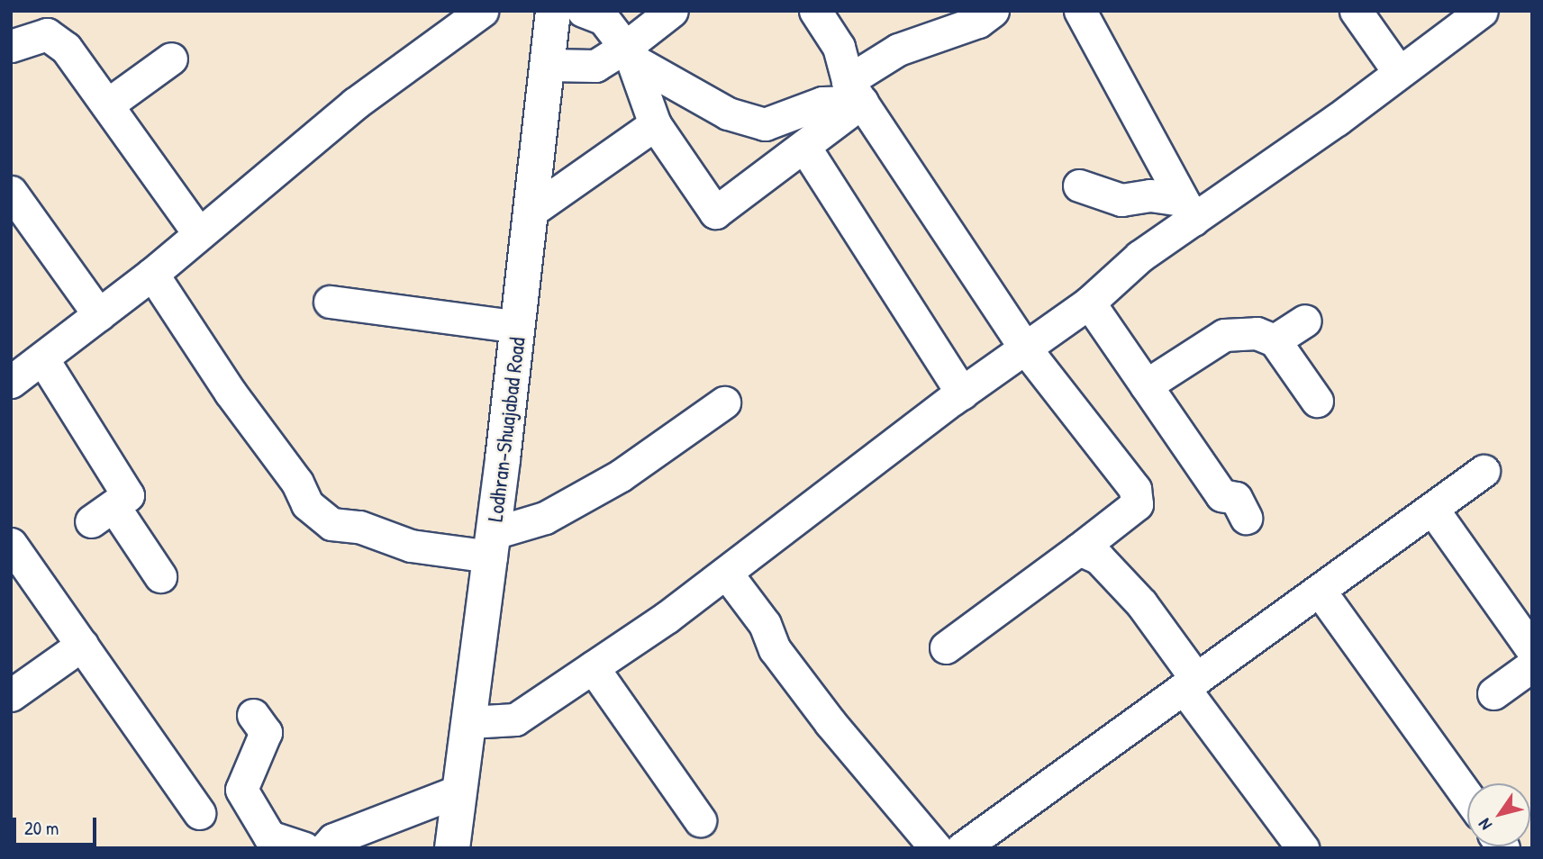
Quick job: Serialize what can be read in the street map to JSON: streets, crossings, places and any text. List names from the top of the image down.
{
  "streets": {
    "main road": ["Lodhran-Shuajabad Road"]
  },
  "scale_bar": "20 m",
  "north": "bottom left"
}
